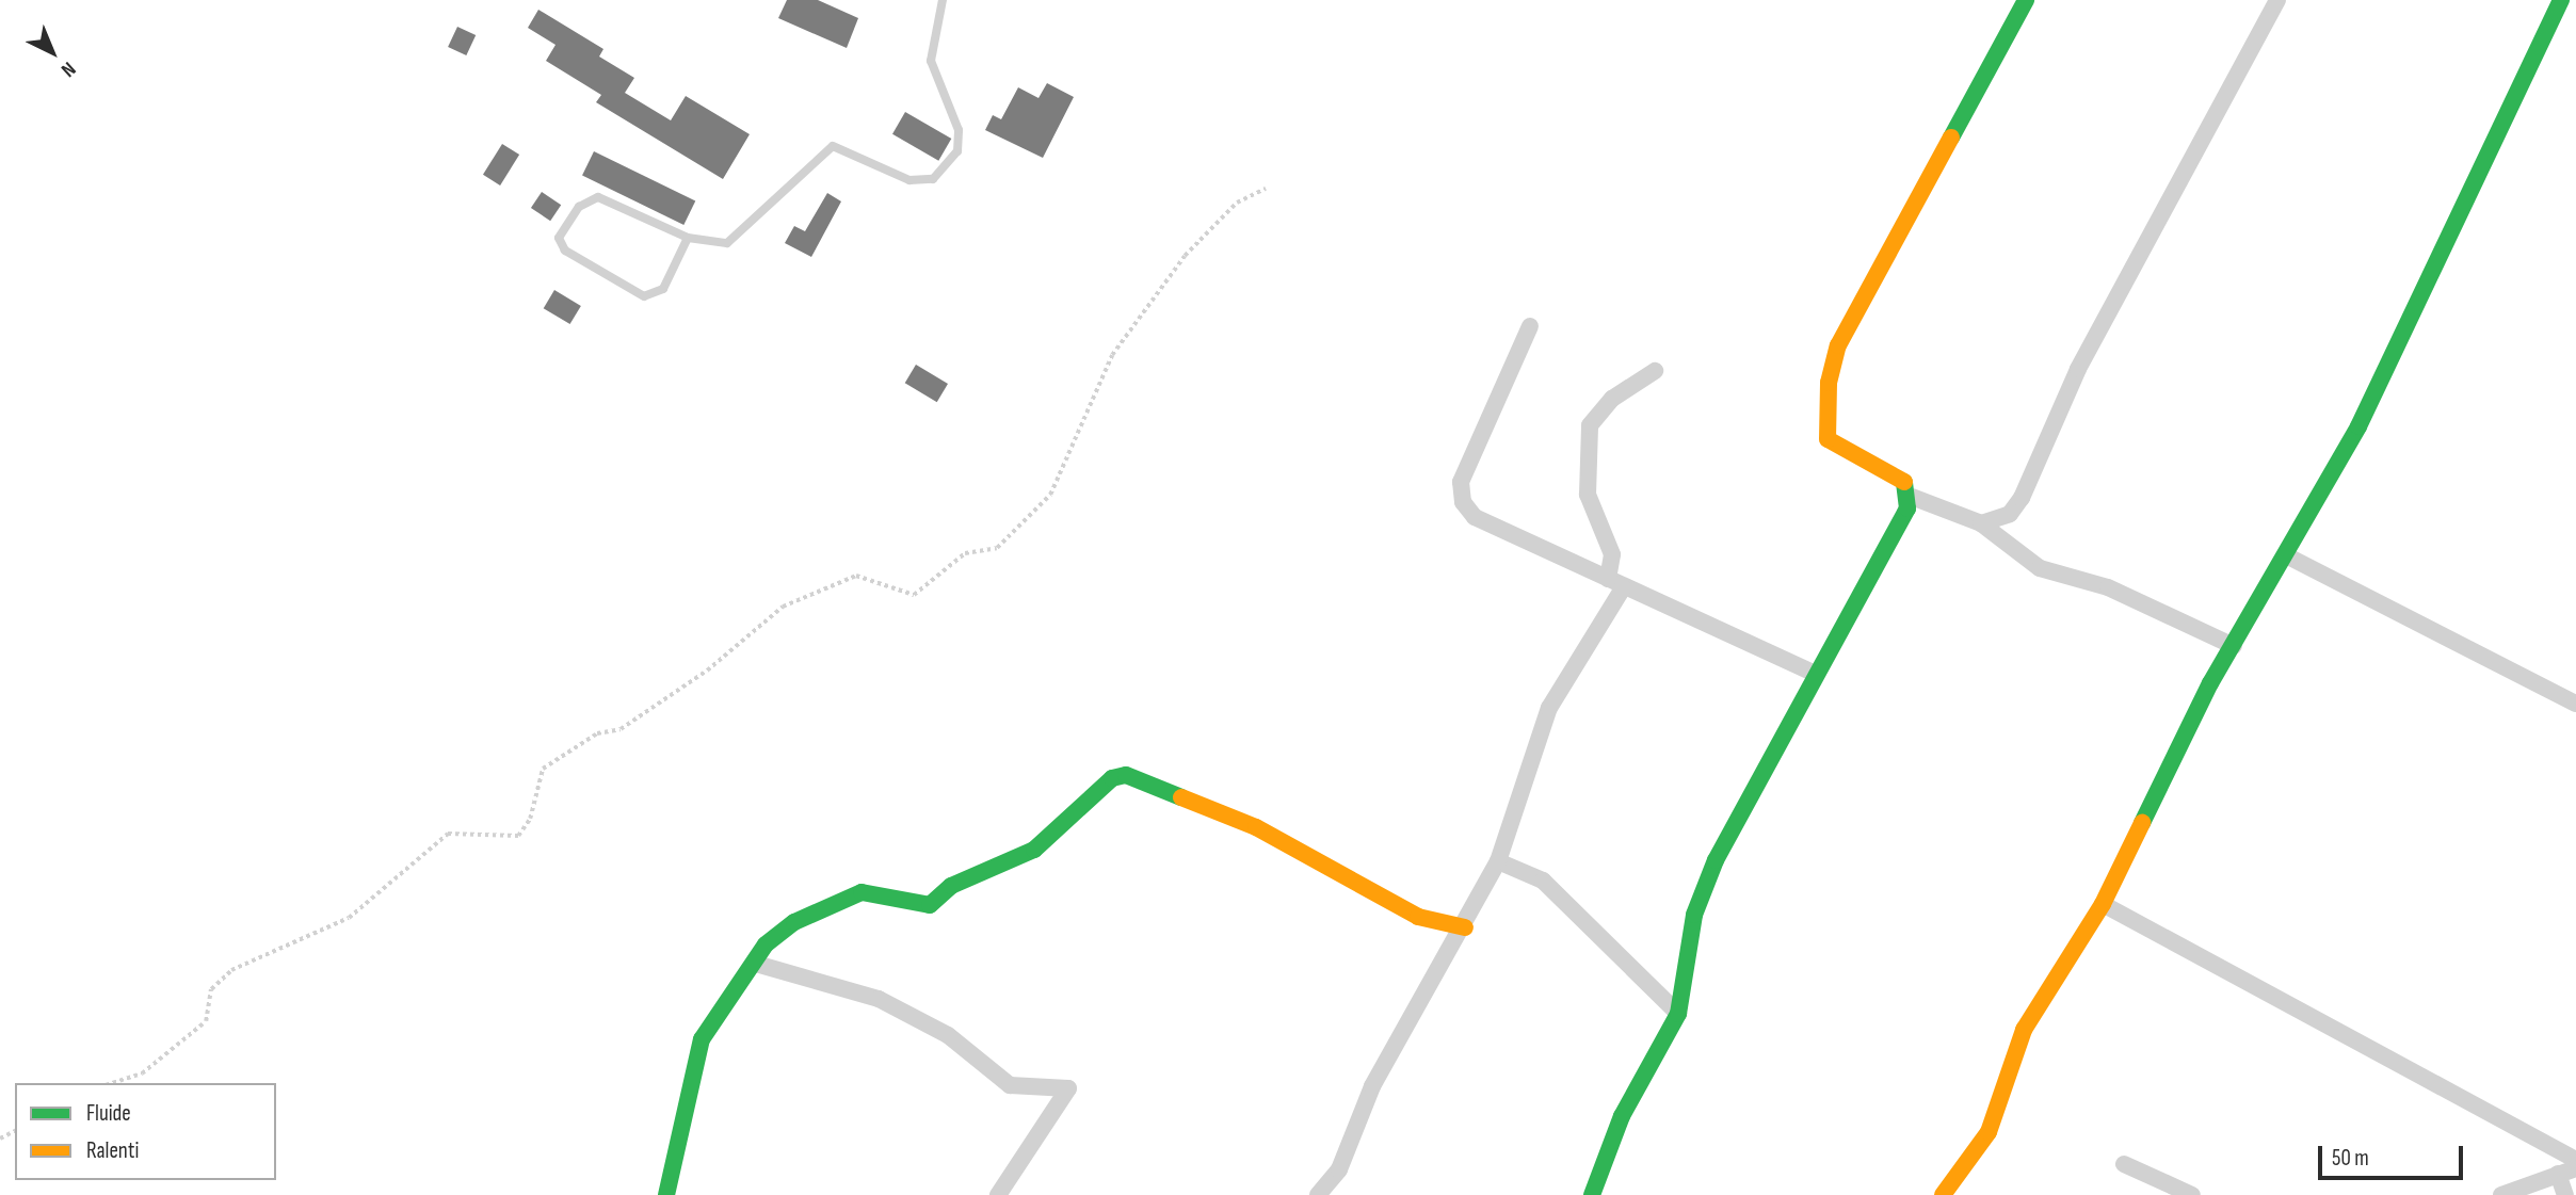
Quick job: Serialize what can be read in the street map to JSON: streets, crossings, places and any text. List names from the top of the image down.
{
  "legend": ["Fluide", "Ralenti"],
  "scale_bar": "50 m",
  "north": "bottom right"
}
